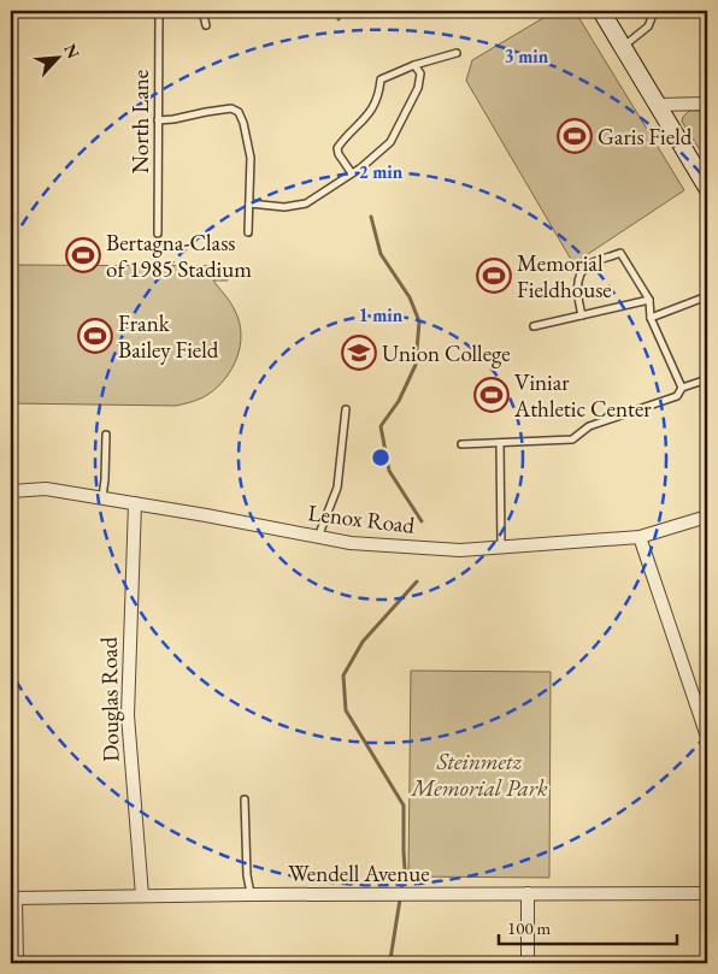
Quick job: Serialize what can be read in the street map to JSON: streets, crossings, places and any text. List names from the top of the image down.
{
  "streets": {
    "street": ["Lenox Road", "Douglas Road", "Wendell Avenue"],
    "lane": ["North Lane"]
  },
  "crossings": [
    ["Lenox Road", "Douglas Road"],
    ["Douglas Road", "Wendell Avenue"]
  ],
  "parks": ["Steinmetz Memorial Park"],
  "places": {
    "sports": [
      "Garis Field",
      "Bertagna-Class of 1985 Stadium",
      "Memorial Fieldhouse",
      "Frank Bailey Field",
      "Viniar Athletic Center"
    ],
    "school or university": ["Union College"]
  },
  "scale_bar": "100 m",
  "north": "top right",
  "rings": ["3 min", "2 min", "1 min"]
}
